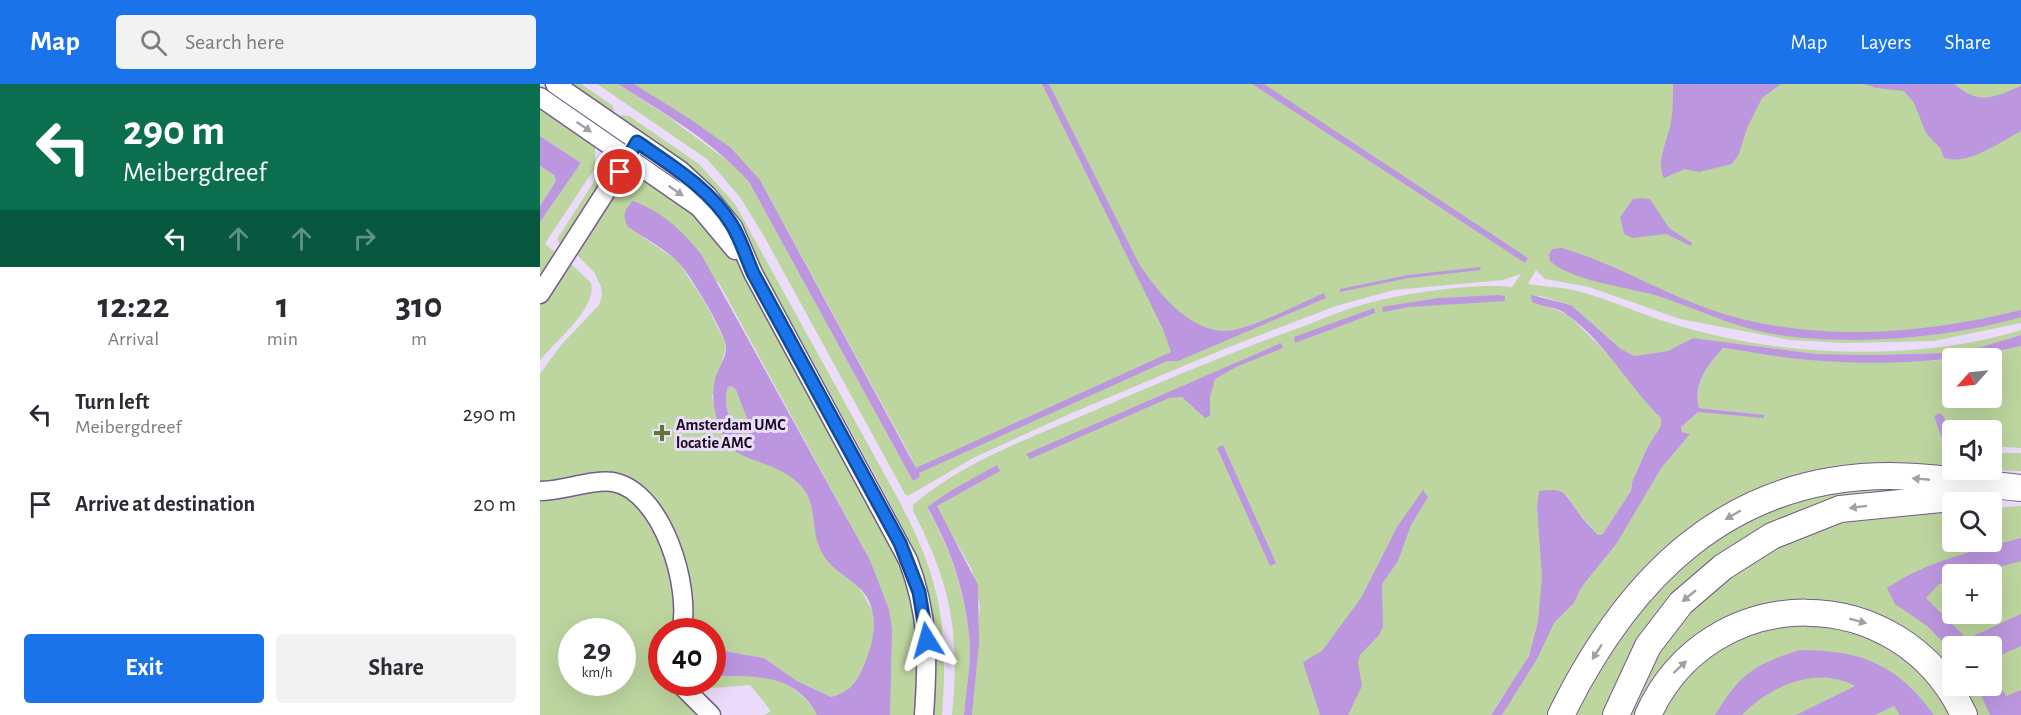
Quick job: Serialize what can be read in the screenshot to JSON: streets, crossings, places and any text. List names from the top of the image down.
{
  "places": {
    "health": ["Amsterdam UMC locatie AMC"]
  },
  "north": "bottom left",
  "page": {
    "header": "Map",
    "search": "Search here",
    "nav": ["Map", "Layers", "Share"],
    "turn": ["290 m", "Meibergdreef"],
    "eta": [
      "12:22",
      "Arrival",
      "1",
      "min",
      "310",
      "m"
    ],
    "map_buttons": ["+", "−"],
    "list": [
      {
        "name": "Turn left",
        "note": "Meibergdreef",
        "value": "290 m"
      },
      {
        "name": "Arrive at destination",
        "value": "20 m"
      }
    ],
    "speed": "29 km/h",
    "limit": "40",
    "buttons": ["Exit", "Share"]
  }
}
